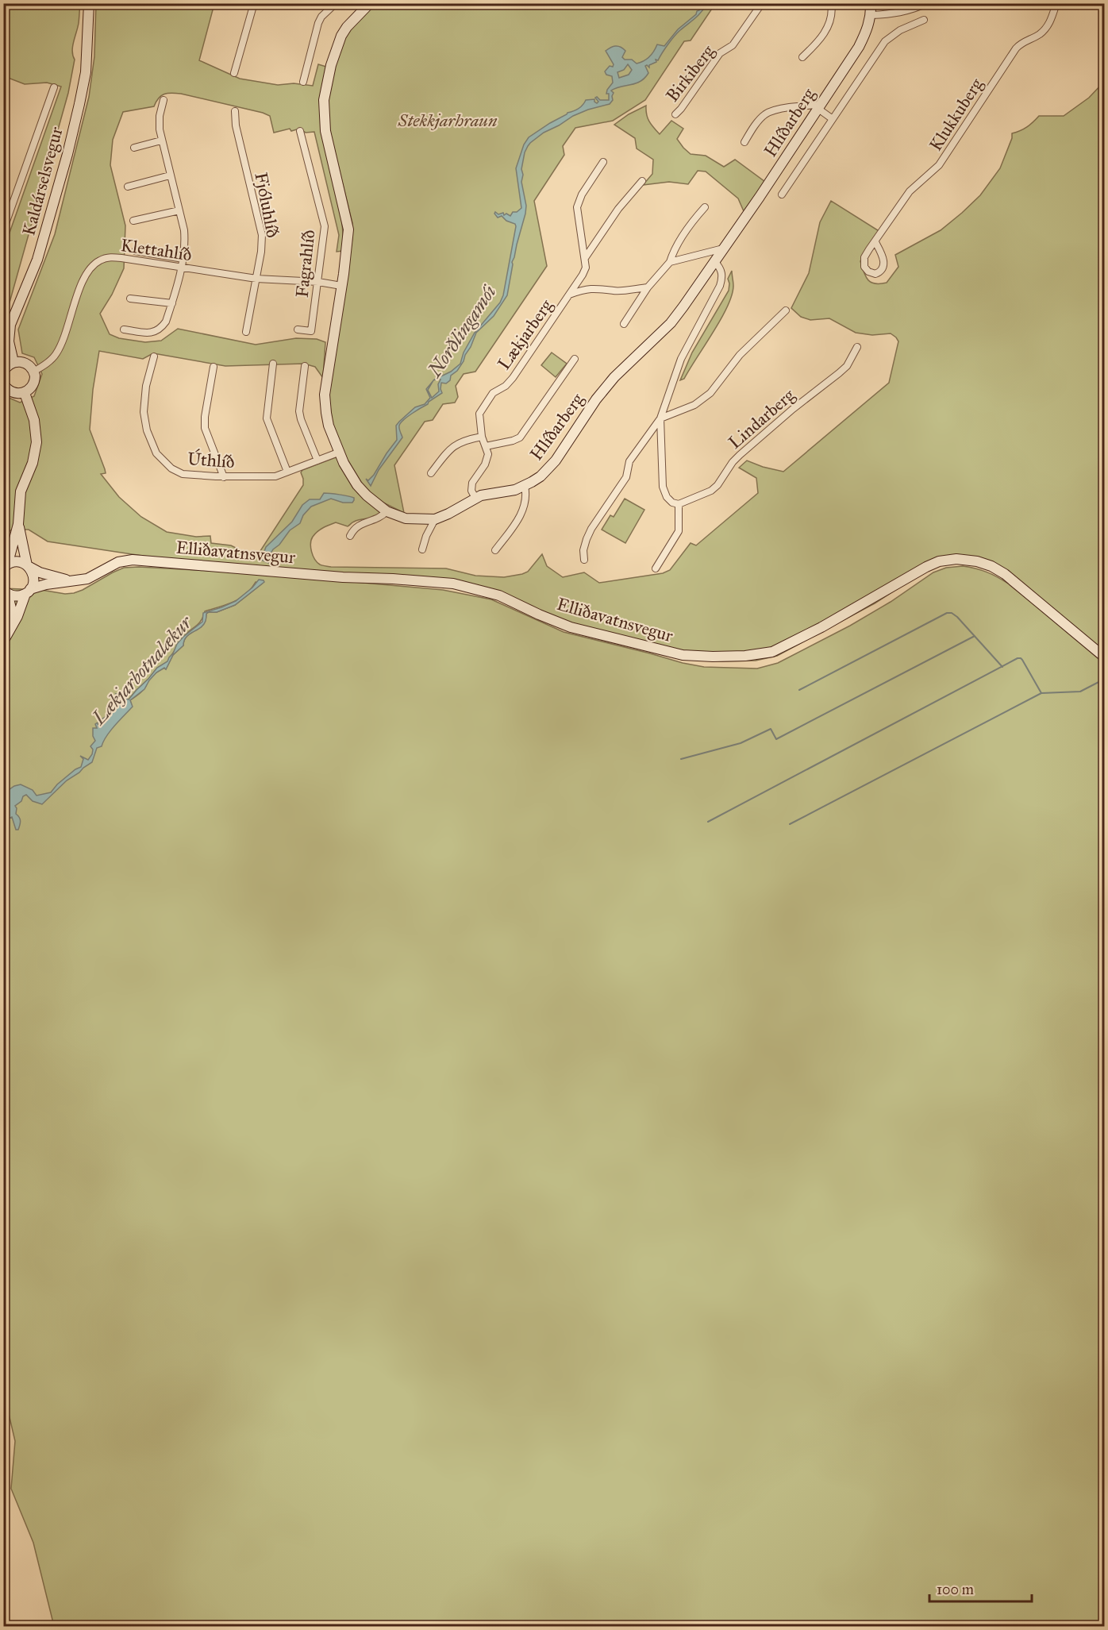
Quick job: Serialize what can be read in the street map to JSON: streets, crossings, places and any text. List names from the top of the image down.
{
  "streets": {
    "main road": ["Hlíðarberg", "Kaldárselsvegur", "Elliðavatnsvegur"],
    "street": [
      "Birkiberg",
      "Klukkuberg",
      "Fjóluhlíð",
      "Klettahlíð",
      "Fagrahlíð",
      "Lækjarberg",
      "Lindarberg",
      "Úthlíð"
    ]
  },
  "crossings": [
    ["Hlíðarberg", "Klettahlíð"],
    ["Hlíðarberg", "Úthlíð"],
    ["Fjóluhlíð", "Klettahlíð"],
    ["Klettahlíð", "Fagrahlíð"]
  ],
  "water": ["Norðlingamói", "Lækjarbotnalækur"],
  "parks": ["Stekkjarhraun"],
  "scale_bar": "100 m"
}
